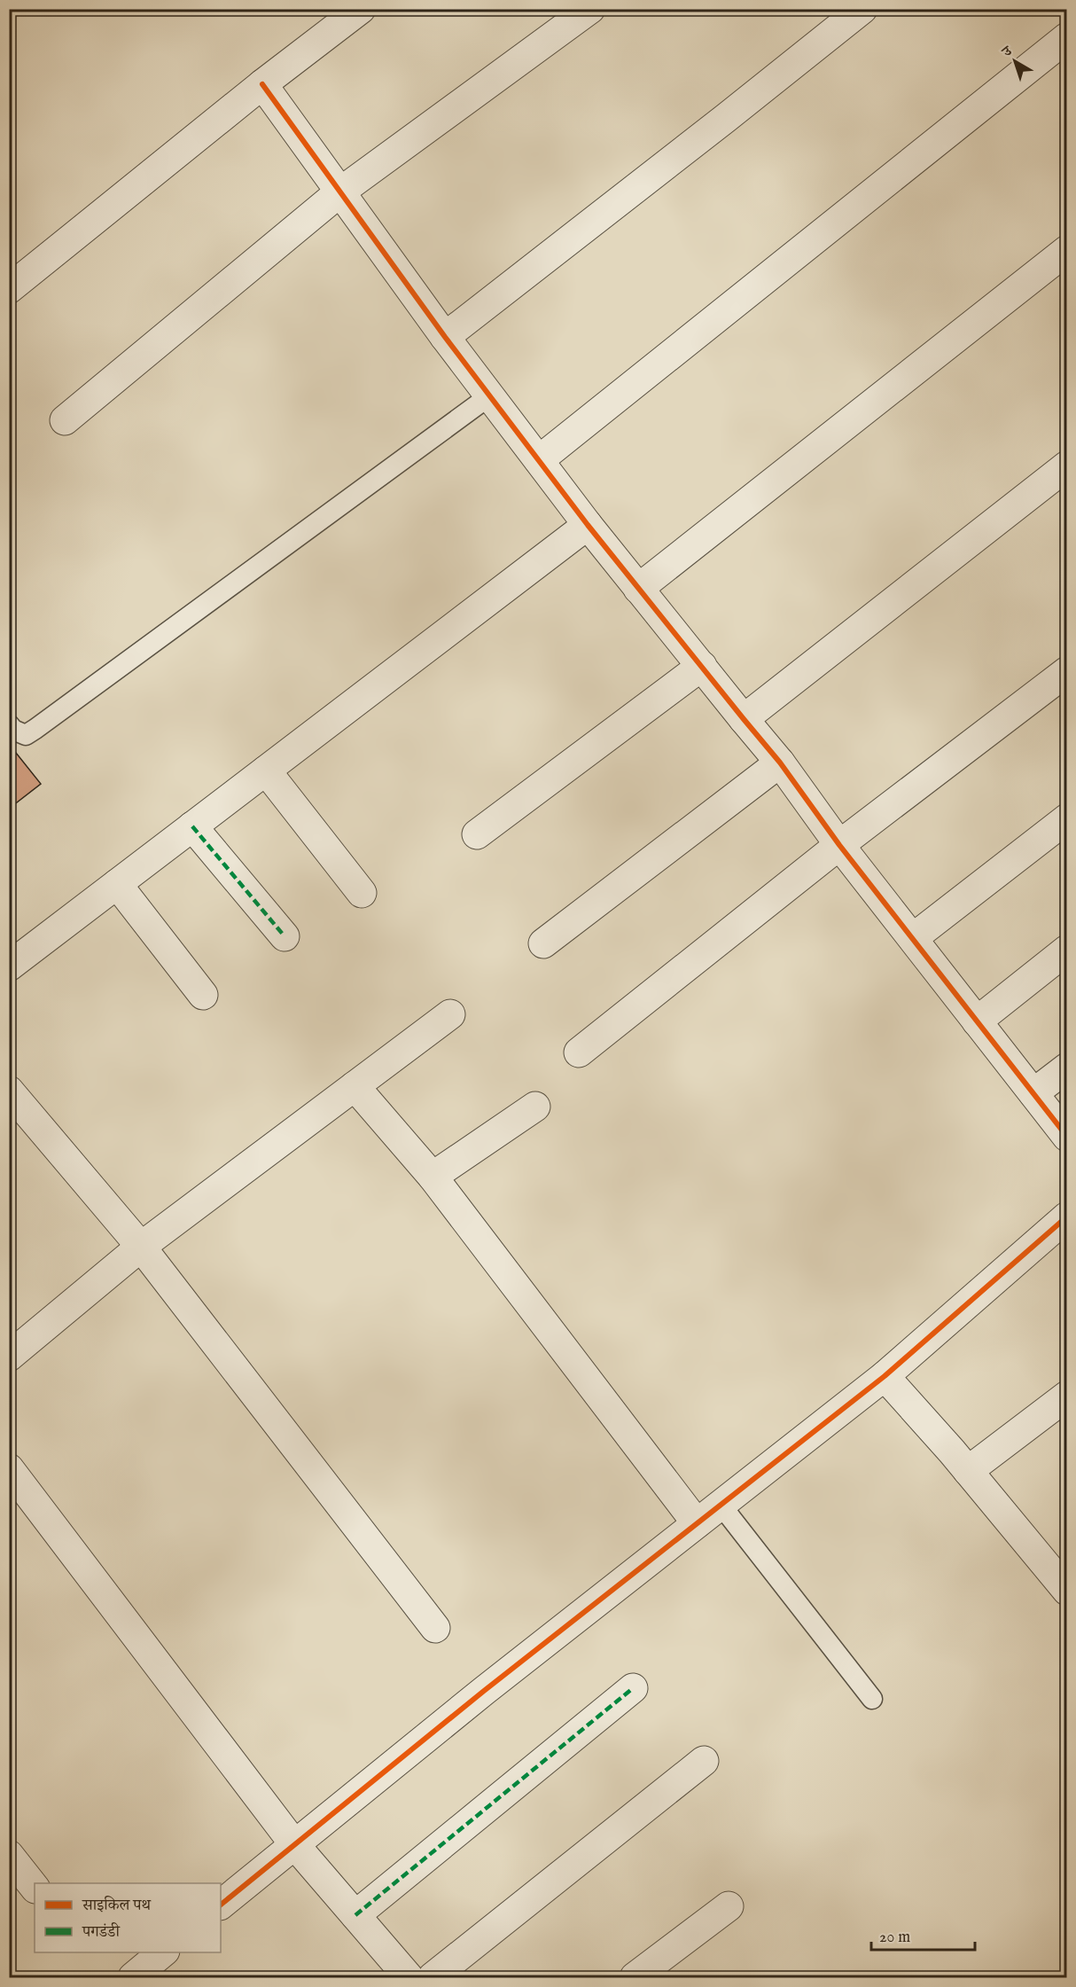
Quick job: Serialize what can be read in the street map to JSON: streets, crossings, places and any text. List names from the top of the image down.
{
  "legend": ["साइकिल पथ", "पगडंडी"],
  "scale_bar": "20 m",
  "north": "top left"
}
